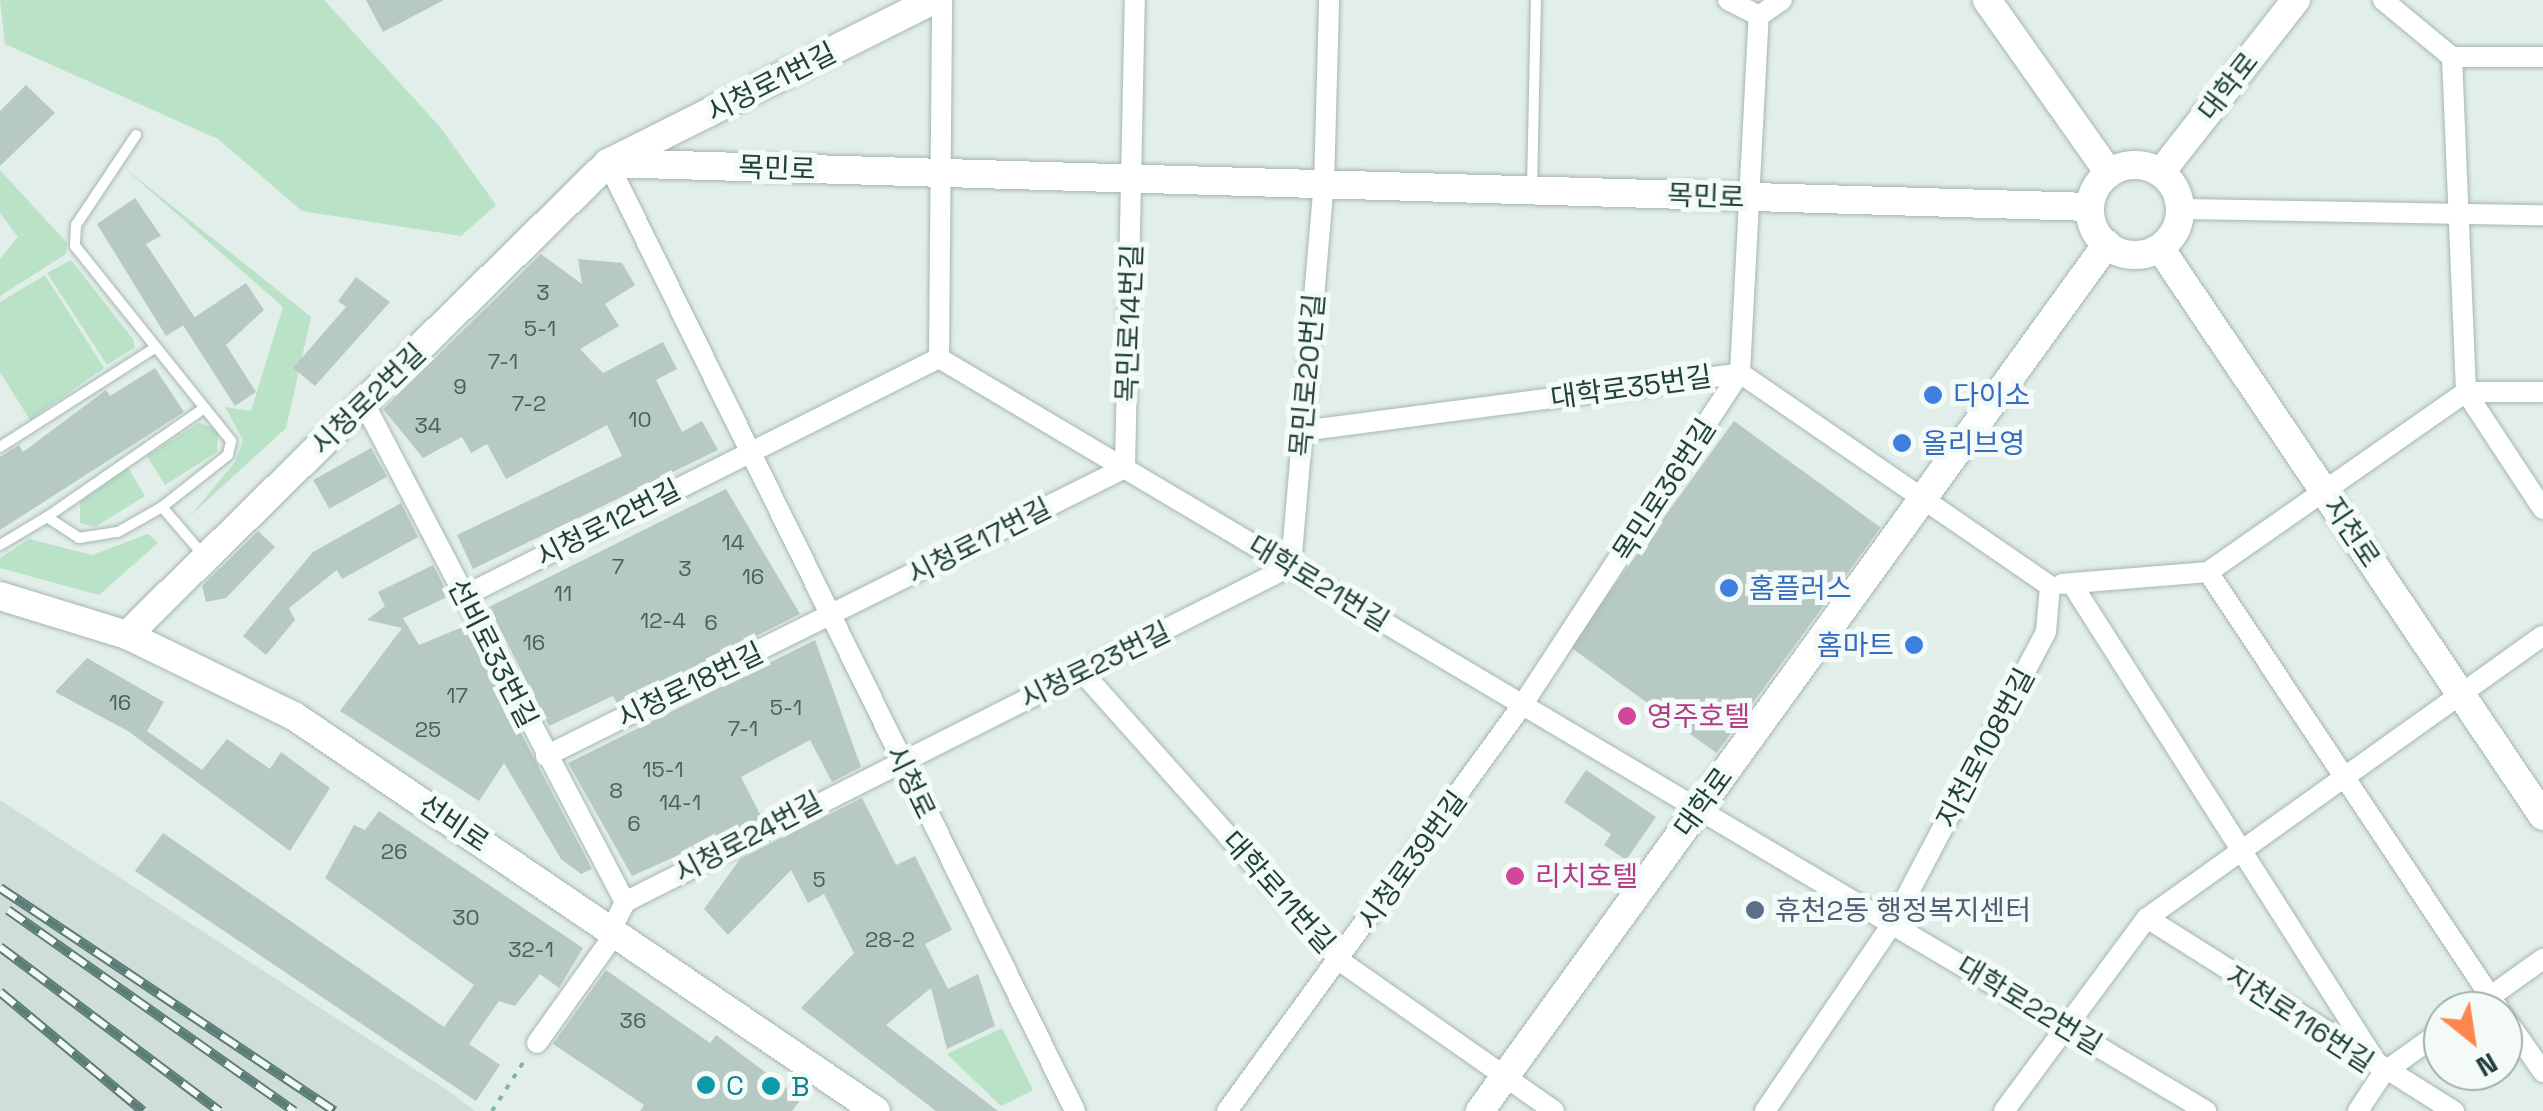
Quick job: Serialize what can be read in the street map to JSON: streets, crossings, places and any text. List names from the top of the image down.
{
  "streets": {
    "main road": [
      "시청로1번길",
      "대학로",
      "목민로",
      "시청로2번길",
      "지천로",
      "선비로"
    ],
    "street": [
      "목민로14번길",
      "목민로20번길",
      "대학로35번길",
      "목민로36번길",
      "시청로12번길",
      "시청로17번길",
      "대학로21번길",
      "선비로33번길",
      "시청로23번길",
      "시청로18번길",
      "지천로108번길",
      "시청로",
      "시청로24번길",
      "시청로39번길",
      "대학로11번길",
      "대학로22번길",
      "지천로116번길"
    ]
  },
  "crossings": [
    ["시청로1번길", "목민로"],
    ["시청로1번길", "시청로2번길"],
    ["시청로1번길", "시청로"],
    ["대학로", "목민로"],
    ["대학로", "대학로35번길"],
    ["대학로", "지천로"],
    ["대학로", "대학로21번길"],
    ["대학로", "대학로11번길"],
    ["대학로", "대학로22번길"],
    ["목민로", "목민로14번길"],
    ["목민로", "목민로20번길"],
    ["목민로", "시청로2번길"],
    ["목민로", "목민로36번길"],
    ["목민로", "지천로"],
    ["목민로", "시청로"],
    ["목민로14번길", "시청로17번길"],
    ["목민로14번길", "대학로21번길"],
    ["목민로20번길", "대학로35번길"],
    ["목민로20번길", "대학로21번길"],
    ["목민로20번길", "시청로23번길"],
    ["대학로35번길", "목민로36번길"],
    ["시청로2번길", "선비로33번길"],
    ["시청로2번길", "시청로"],
    ["시청로2번길", "선비로"],
    ["목민로36번길", "대학로21번길"],
    ["목민로36번길", "시청로39번길"],
    ["시청로12번길", "선비로33번길"],
    ["시청로12번길", "시청로"],
    ["시청로17번길", "대학로21번길"],
    ["시청로17번길", "시청로18번길"],
    ["시청로17번길", "시청로"],
    ["대학로21번길", "시청로23번길"],
    ["대학로21번길", "시청로39번길"],
    ["대학로21번길", "대학로22번길"],
    ["선비로33번길", "시청로18번길"],
    ["선비로33번길", "시청로24번길"],
    ["시청로23번길", "시청로"],
    ["시청로23번길", "시청로24번길"],
    ["시청로23번길", "대학로11번길"],
    ["시청로18번길", "시청로"],
    ["지천로108번길", "대학로22번길"],
    ["시청로", "시청로24번길"],
    ["시청로39번길", "대학로11번길"]
  ],
  "places": [
    "다이소",
    "올리브영",
    "홈플러스",
    "홈마트",
    "영주호텔",
    "리치호텔",
    "휴천2동 행정복지센터",
    "C",
    "B"
  ],
  "house_numbers": [
    "3",
    "5-1",
    "7-1",
    "9",
    "7-2",
    "10",
    "34",
    "14",
    "7",
    "3",
    "16",
    "11",
    "12-4",
    "6",
    "16",
    "17",
    "16",
    "5-1",
    "7-1",
    "25",
    "15-1",
    "8",
    "14-1",
    "6",
    "26",
    "5",
    "30",
    "28-2",
    "32-1",
    "36"
  ],
  "north": "bottom right"
}
